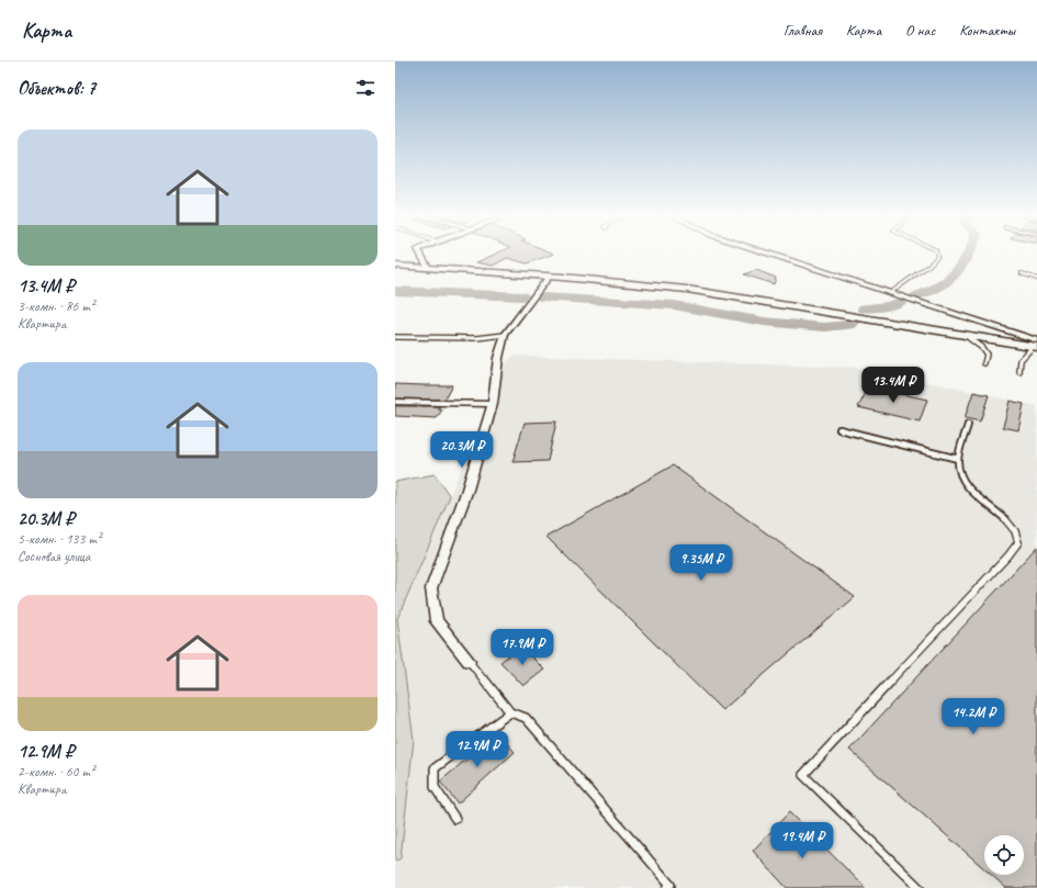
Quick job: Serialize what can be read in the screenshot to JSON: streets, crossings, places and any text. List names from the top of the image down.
{
  "page": {
    "header": "Карта",
    "nav": [
      "Главная",
      "Карта",
      "О нас",
      "Контакты"
    ],
    "heading": "Объектов: 7",
    "list": [
      {
        "name": "13.4M ₽",
        "note": "3-комн. · 86 m² · Квартира"
      },
      {
        "name": "20.3M ₽",
        "note": "5-комн. · 133 m² · Сосновая улица"
      },
      {
        "name": "12.9M ₽",
        "note": "2-комн. · 60 m² · Квартира"
      }
    ],
    "price": [
      "13.4M ₽",
      "20.3M ₽",
      "9.35M ₽",
      "17.9M ₽",
      "14.2M ₽",
      "12.9M ₽",
      "19.4M ₽"
    ]
  }
}
